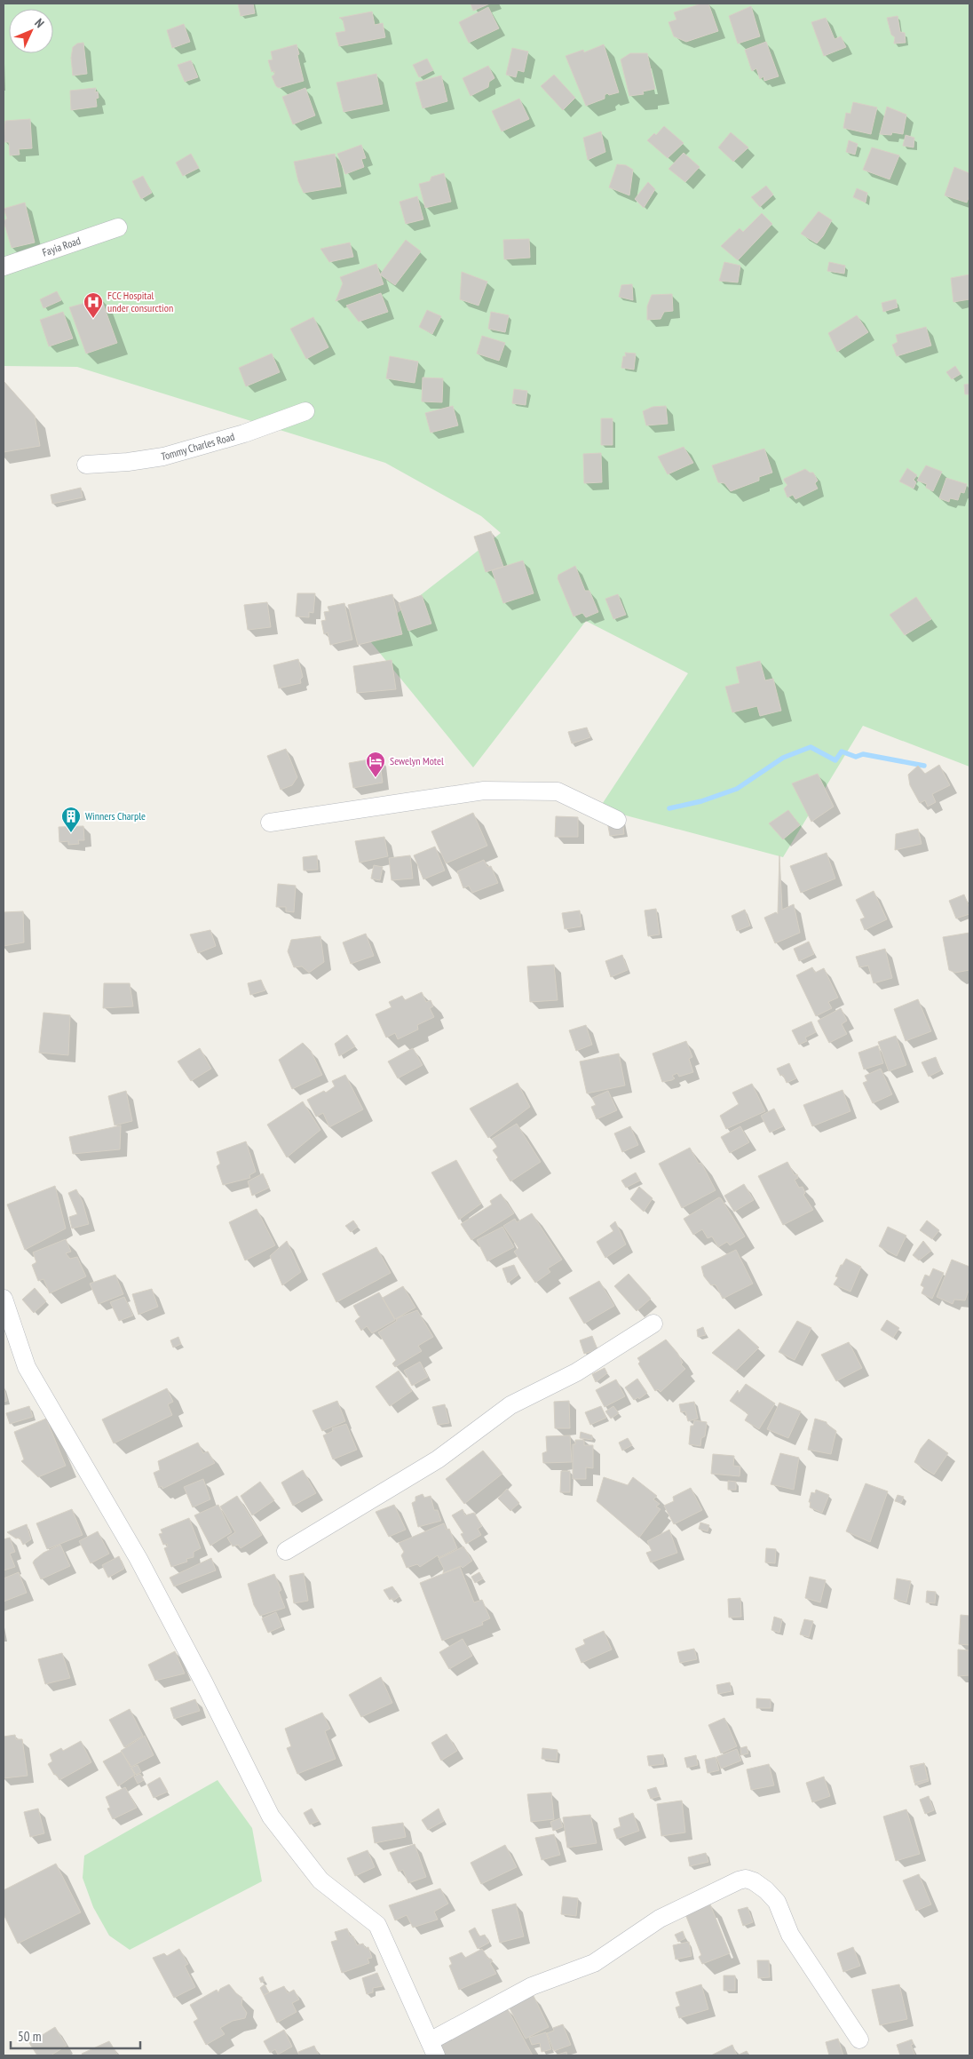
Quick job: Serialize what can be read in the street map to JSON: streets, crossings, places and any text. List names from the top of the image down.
{
  "streets": {
    "street": ["Fayia Road", "Tommy Charles Road"]
  },
  "places": {
    "hospital": ["FCC Hospital under consurction"],
    "hotel": ["Sewelyn Motel"],
    "building": ["Winners Charple"]
  },
  "scale_bar": "50 m",
  "north": "top right"
}
